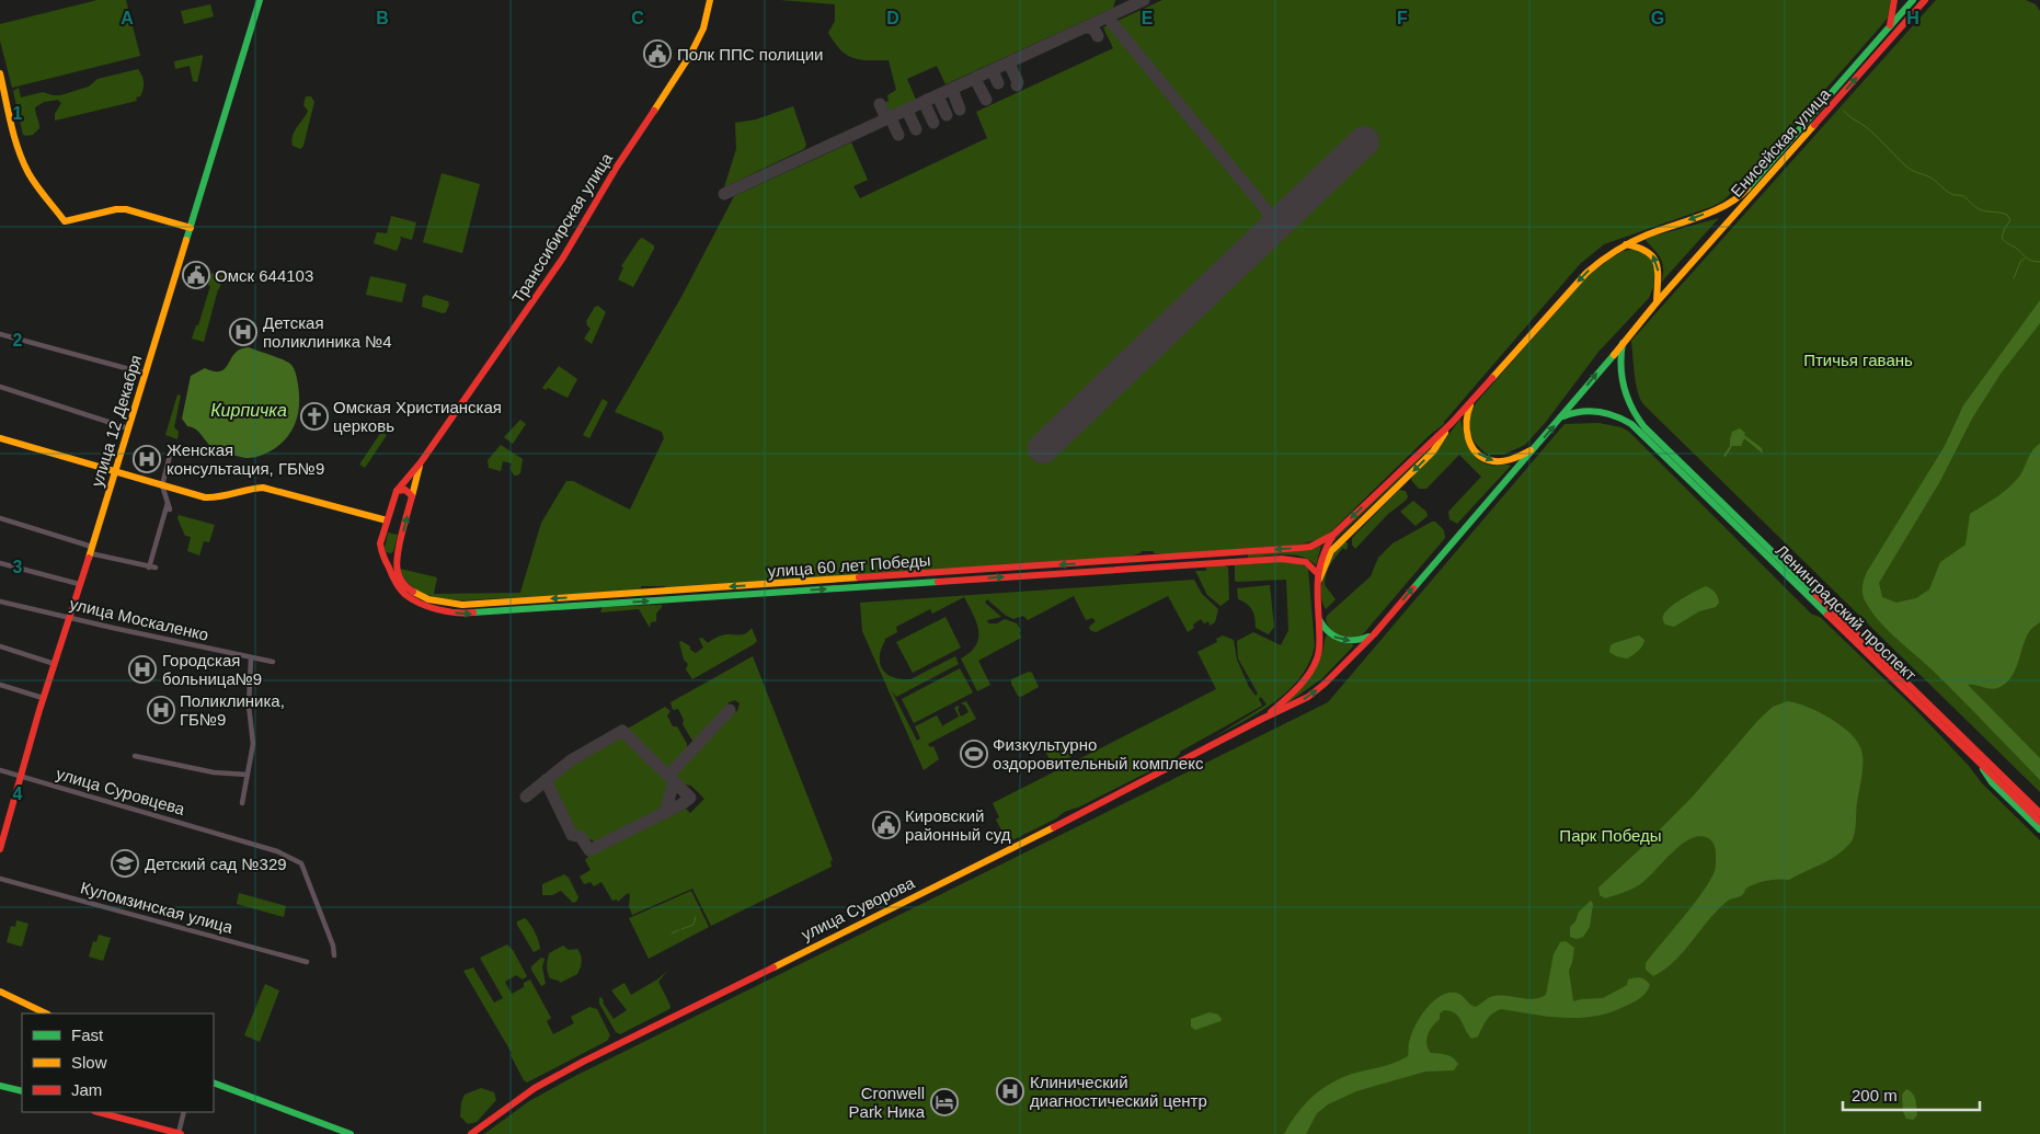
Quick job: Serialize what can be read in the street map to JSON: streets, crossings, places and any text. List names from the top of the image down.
{
  "streets": {
    "main road": [
      "Енисейская улица",
      "Транссибирская улица",
      "улица 12 Декабря",
      "улица 60 лет Победы",
      "Ленинградский проспект",
      "улица Суворова"
    ],
    "street": ["улица Москаленко", "улица Суровцева", "Куломзинская улица"]
  },
  "crossings": [
    ["Енисейская улица", "Ленинградский проспект"],
    ["Енисейская улица", "улица Суворова"],
    ["Транссибирская улица", "улица 60 лет Победы"],
    ["улица 12 Декабря", "улица Москаленко"],
    ["улица 12 Декабря", "улица Суровцева"]
  ],
  "water": ["Кирпичка"],
  "parks": ["Птичья гавань", "Парк Победы"],
  "places": {
    "public building": ["Полк ППС полиции", "Омск 644103", "Кировский районный суд"],
    "hospital": [
      "Детская поликлиника №4",
      "Женская консультация, ГБ№9",
      "Городская больница№9",
      "Поликлиника, ГБ№9",
      "Клинический диагностический центр"
    ],
    "church": ["Омская Христианская церковь"],
    "sports": ["Физкультурно оздоровительный комплекс"],
    "school or university": ["Детский сад №329"],
    "hotel": ["Cronwell Park Ника"]
  },
  "legend": ["Fast", "Slow", "Jam"],
  "scale_bar": "200 m",
  "grid": {
    "columns": [
      "A",
      "B",
      "C",
      "D",
      "E",
      "F",
      "G",
      "H"
    ],
    "rows": [
      "1",
      "2",
      "3",
      "4"
    ]
  }
}
